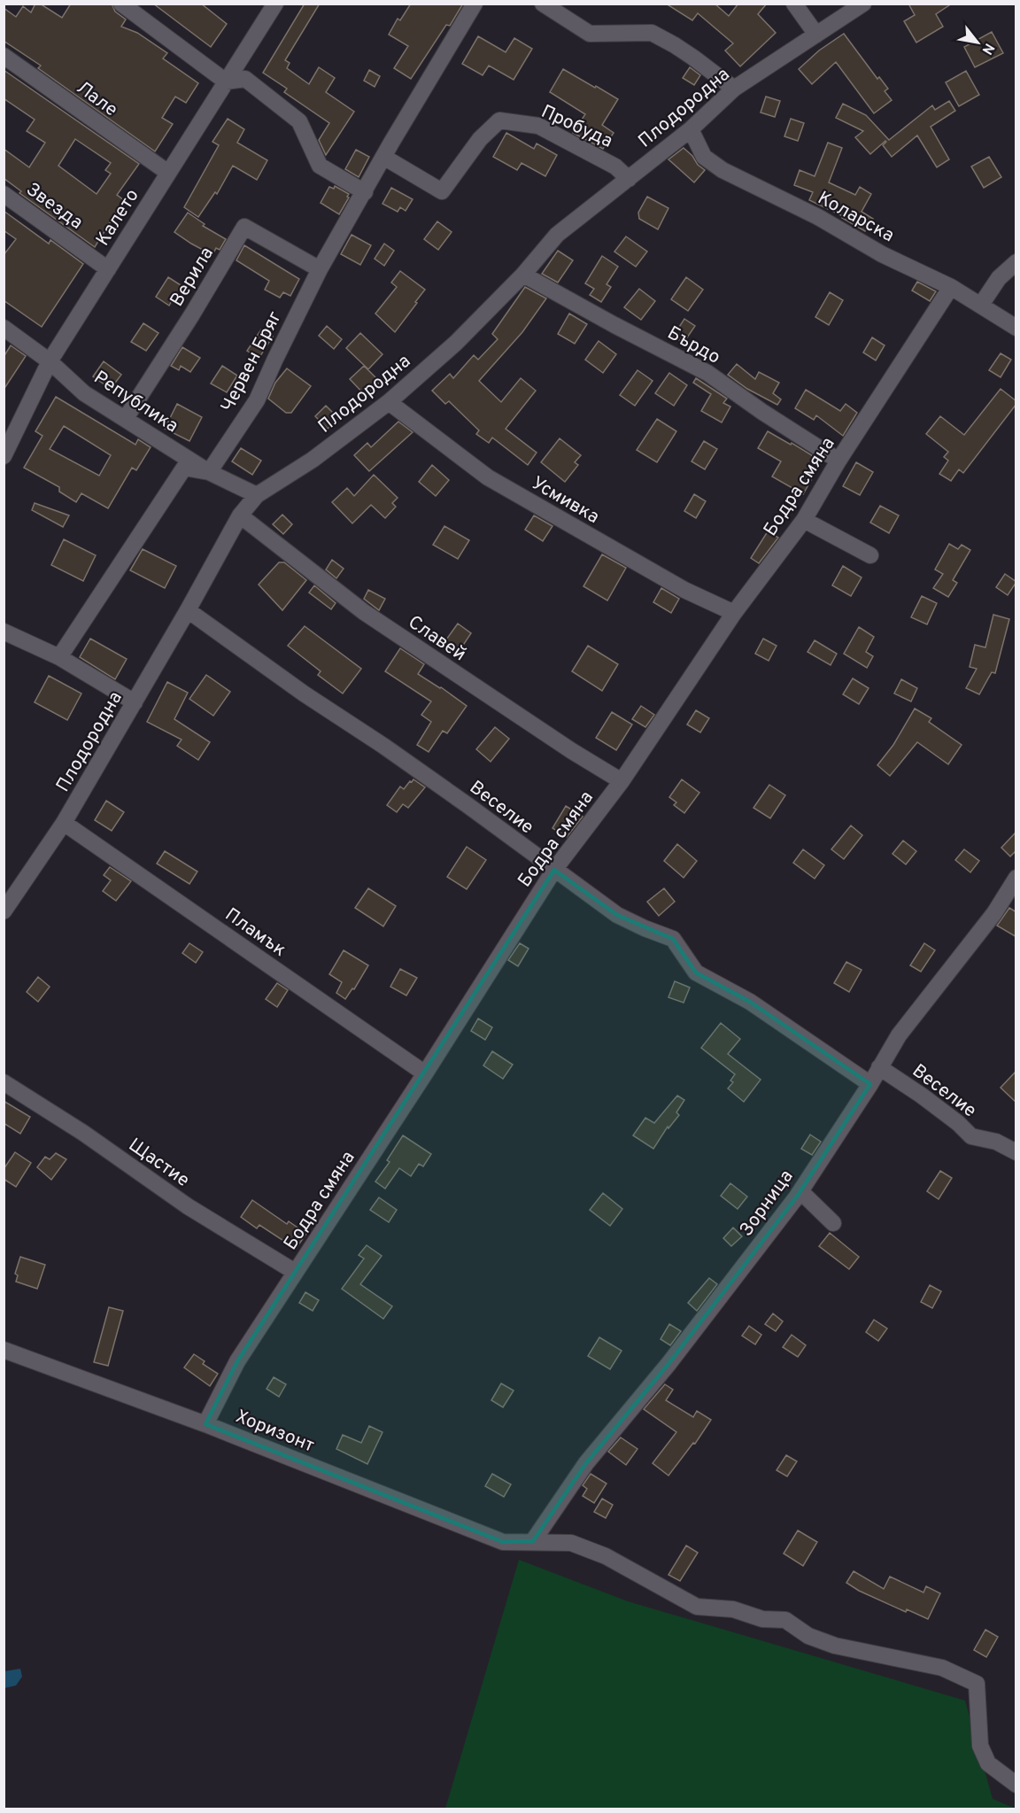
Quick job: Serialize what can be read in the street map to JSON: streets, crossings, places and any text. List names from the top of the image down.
{
  "streets": {
    "street": [
      "Лале",
      "Плодородна",
      "Пробуда",
      "Звезда",
      "Коларска",
      "Калето",
      "Верила",
      "Бърдо",
      "Червен Бряг",
      "Република",
      "Бодра смяна",
      "Усмивка",
      "Славей",
      "Веселие",
      "Пламък",
      "Щастие",
      "Зорница",
      "Хоризонт"
    ]
  },
  "crossings": [
    ["Лале", "Калето"],
    ["Плодородна", "Пробуда"],
    ["Плодородна", "Коларска"],
    ["Плодородна", "Бърдо"],
    ["Плодородна", "Република"],
    ["Плодородна", "Усмивка"],
    ["Плодородна", "Славей"],
    ["Плодородна", "Веселие"],
    ["Плодородна", "Пламък"],
    ["Пробуда", "Червен Бряг"],
    ["Звезда", "Калето"],
    ["Коларска", "Бодра смяна"],
    ["Калето", "Република"],
    ["Верила", "Червен Бряг"],
    ["Верила", "Република"],
    ["Бърдо", "Бодра смяна"],
    ["Червен Бряг", "Република"],
    ["Бодра смяна", "Усмивка"],
    ["Бодра смяна", "Славей"],
    ["Бодра смяна", "Веселие"],
    ["Бодра смяна", "Пламък"],
    ["Бодра смяна", "Щастие"],
    ["Бодра смяна", "Хоризонт"],
    ["Веселие", "Зорница"],
    ["Зорница", "Хоризонт"]
  ],
  "north": "bottom right"
}
